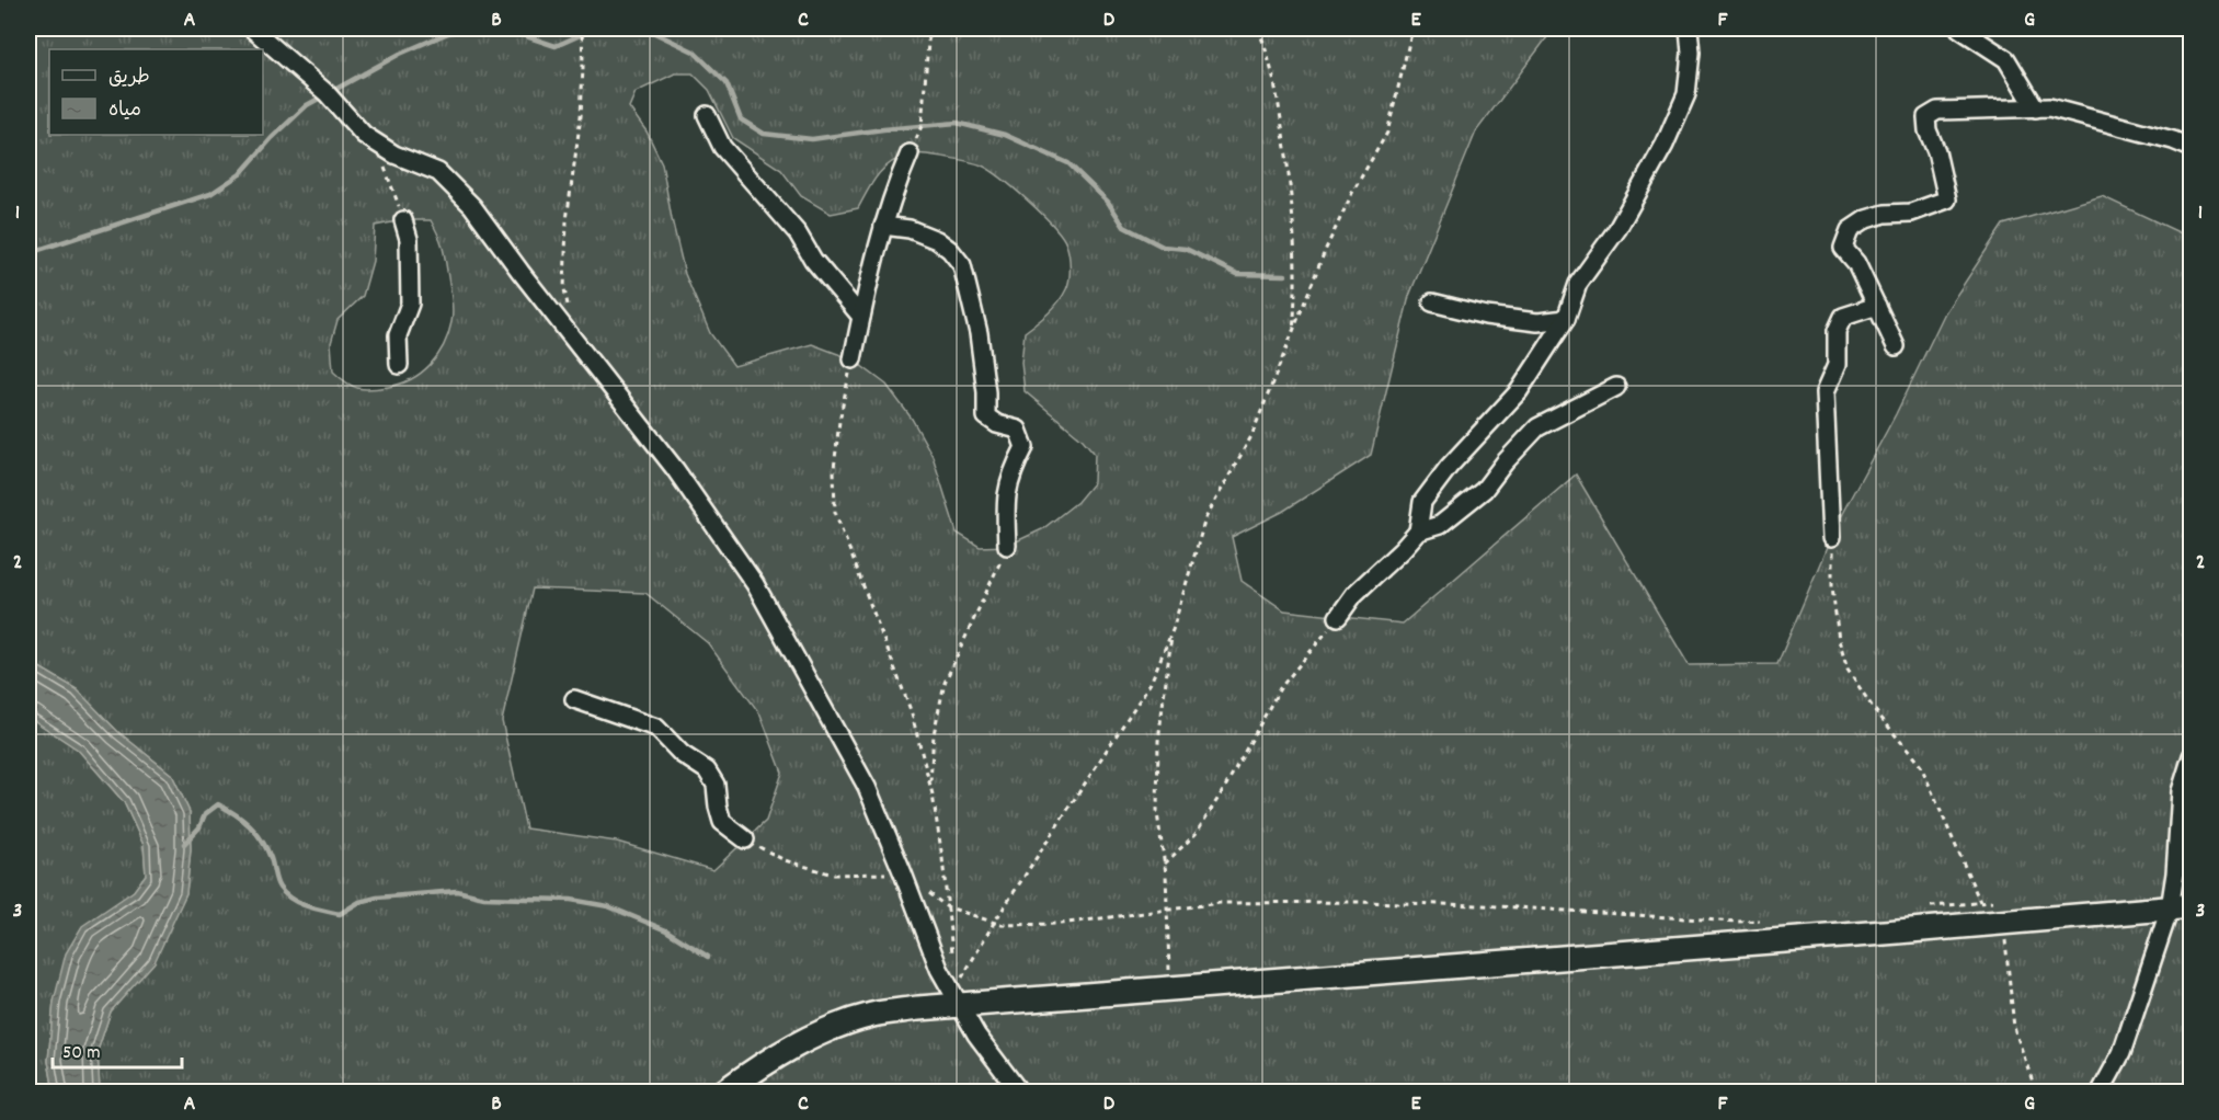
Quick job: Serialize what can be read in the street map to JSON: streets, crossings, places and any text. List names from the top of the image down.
{
  "legend": ["طريق", "مياه"],
  "scale_bar": "50 m",
  "grid": {
    "columns": [
      "A",
      "B",
      "C",
      "D",
      "E",
      "F",
      "G"
    ],
    "rows": ["1", "2", "3"]
  }
}
